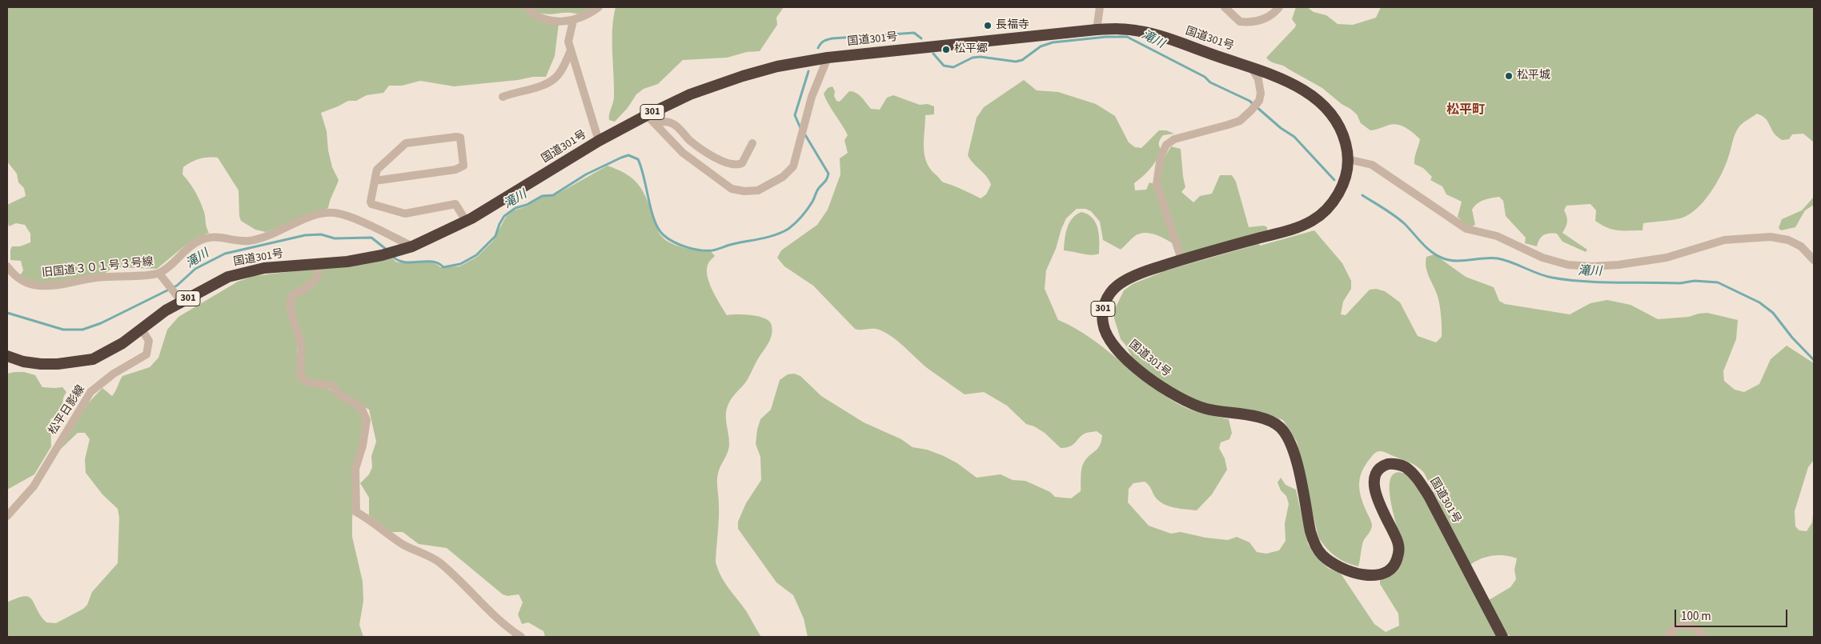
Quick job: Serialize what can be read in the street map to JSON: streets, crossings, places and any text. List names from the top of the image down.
{
  "streets": {
    "highway": ["国道301号", "301"],
    "street": ["旧国道３０１号３号線", "松平日影線"]
  },
  "crossings": [
    ["国道301号", "旧国道３０１号３号線"],
    ["国道301号", "松平日影線"]
  ],
  "districts": ["松平町"],
  "water": ["滝川"],
  "places": ["長福寺", "松平郷", "松平城"],
  "scale_bar": "100 m"
}
